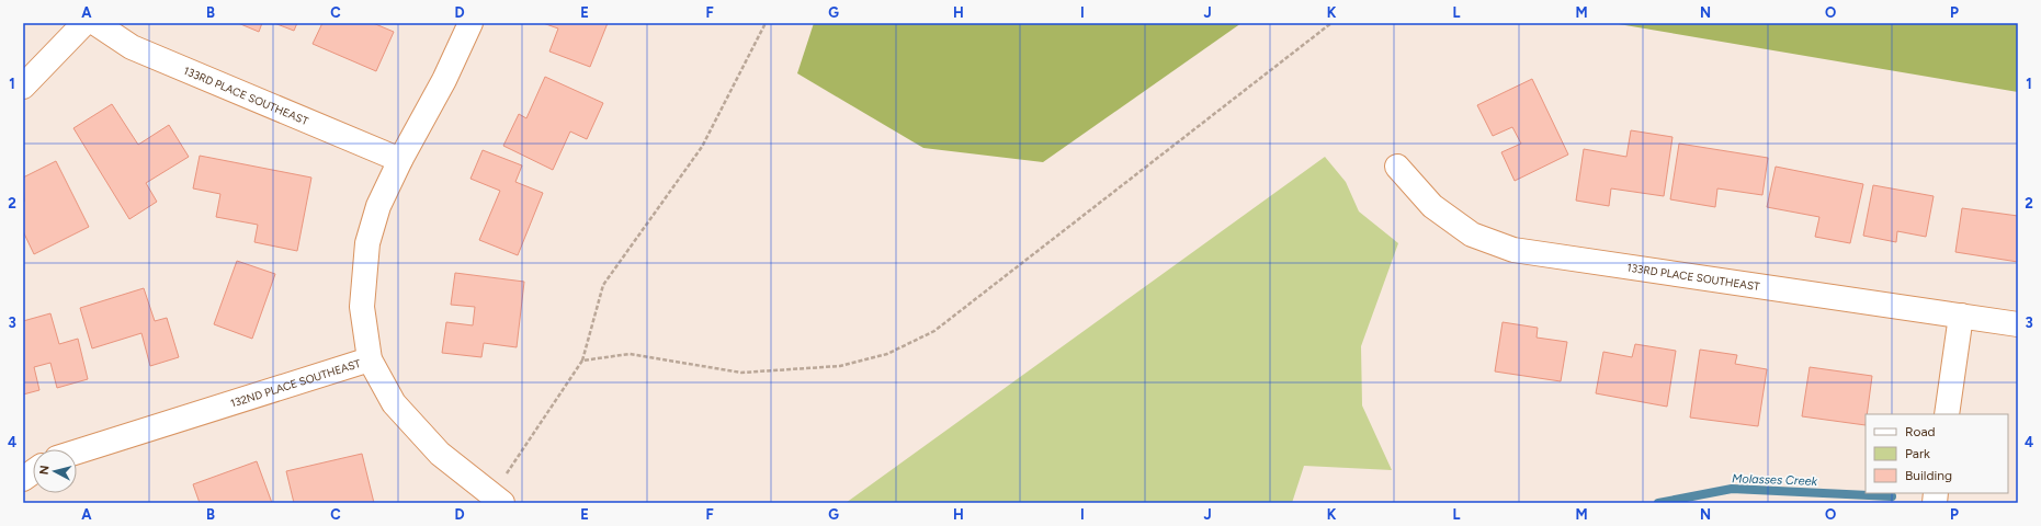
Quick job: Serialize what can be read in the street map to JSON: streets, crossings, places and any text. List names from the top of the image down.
{
  "streets": {
    "street": ["133RD PLACE SOUTHEAST", "132ND PLACE SOUTHEAST"]
  },
  "water": ["Molasses Creek"],
  "legend": ["Road", "Park", "Building"],
  "north": "left",
  "grid": {
    "columns": [
      "A",
      "B",
      "C",
      "D",
      "E",
      "F",
      "G",
      "H",
      "I",
      "J",
      "K",
      "L",
      "M",
      "N",
      "O",
      "P"
    ],
    "rows": [
      "1",
      "2",
      "3",
      "4"
    ]
  }
}
